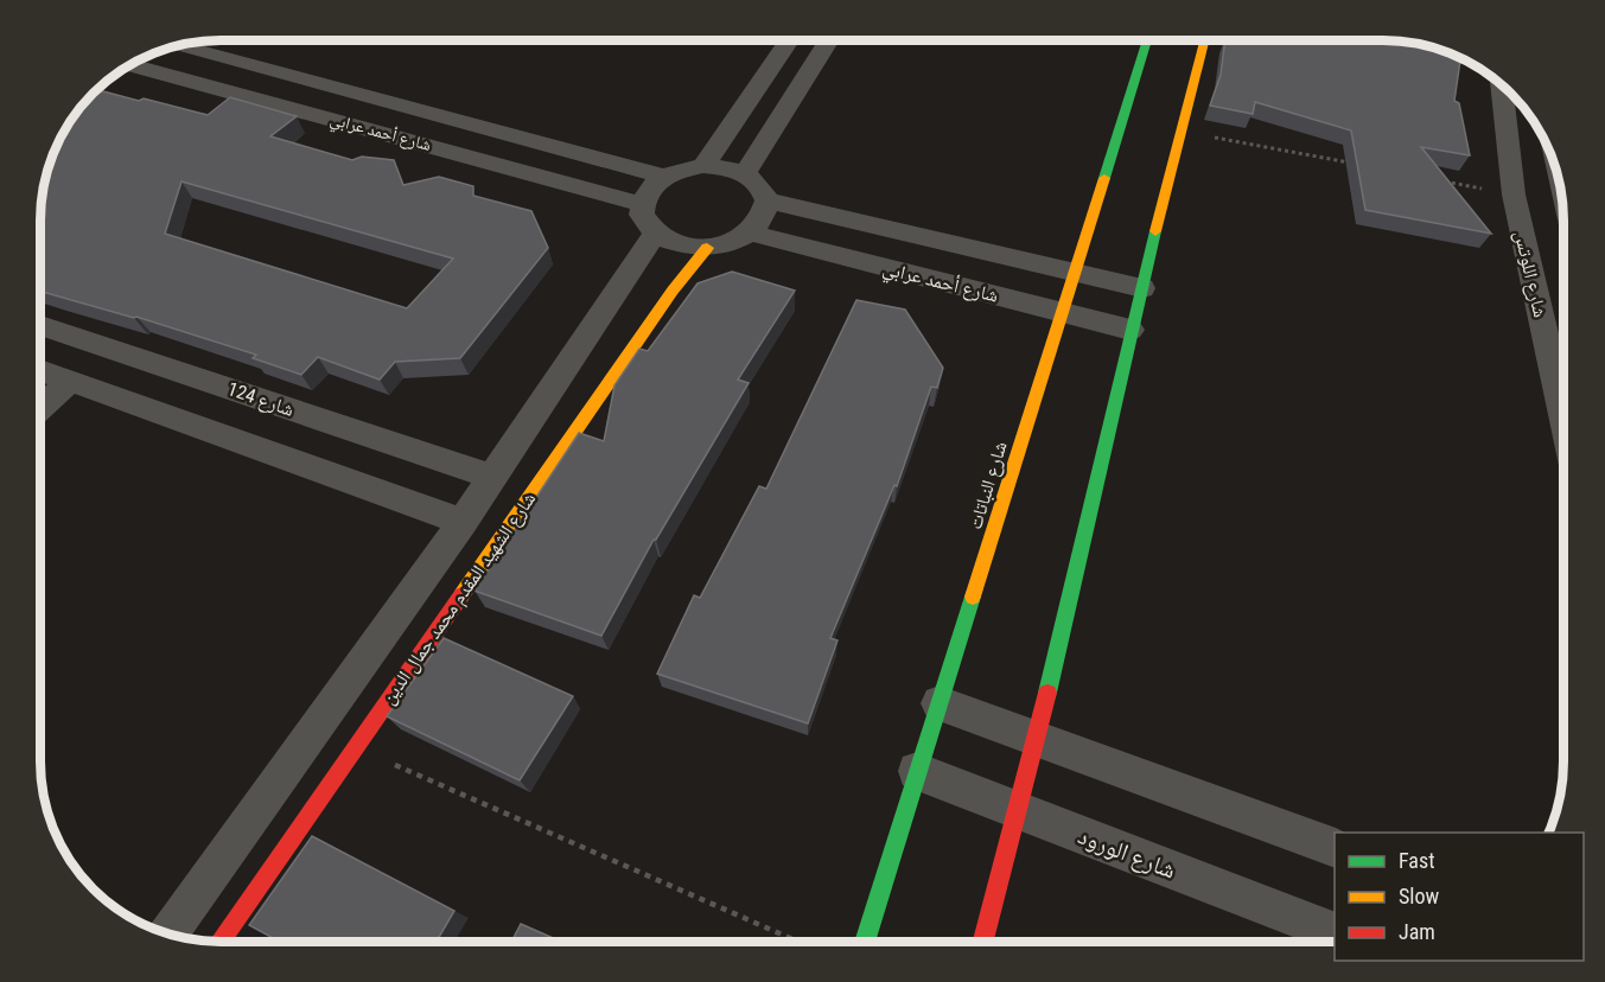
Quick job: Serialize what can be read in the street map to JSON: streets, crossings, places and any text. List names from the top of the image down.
{
  "streets": {
    "street": [
      "شارع أحمد عرابي",
      "شارع اللوتس",
      "شارع 124",
      "شارع النباتات",
      "شارع الشهيد المقدم محمد جمال الدين",
      "شارع الورود"
    ]
  },
  "crossings": [
    ["شارع أحمد عرابي", "شارع النباتات"],
    ["شارع أحمد عرابي", "شارع الشهيد المقدم محمد جمال الدين"],
    ["شارع 124", "شارع الشهيد المقدم محمد جمال الدين"],
    ["شارع النباتات", "شارع الورود"]
  ],
  "legend": ["Fast", "Slow", "Jam"]
}
